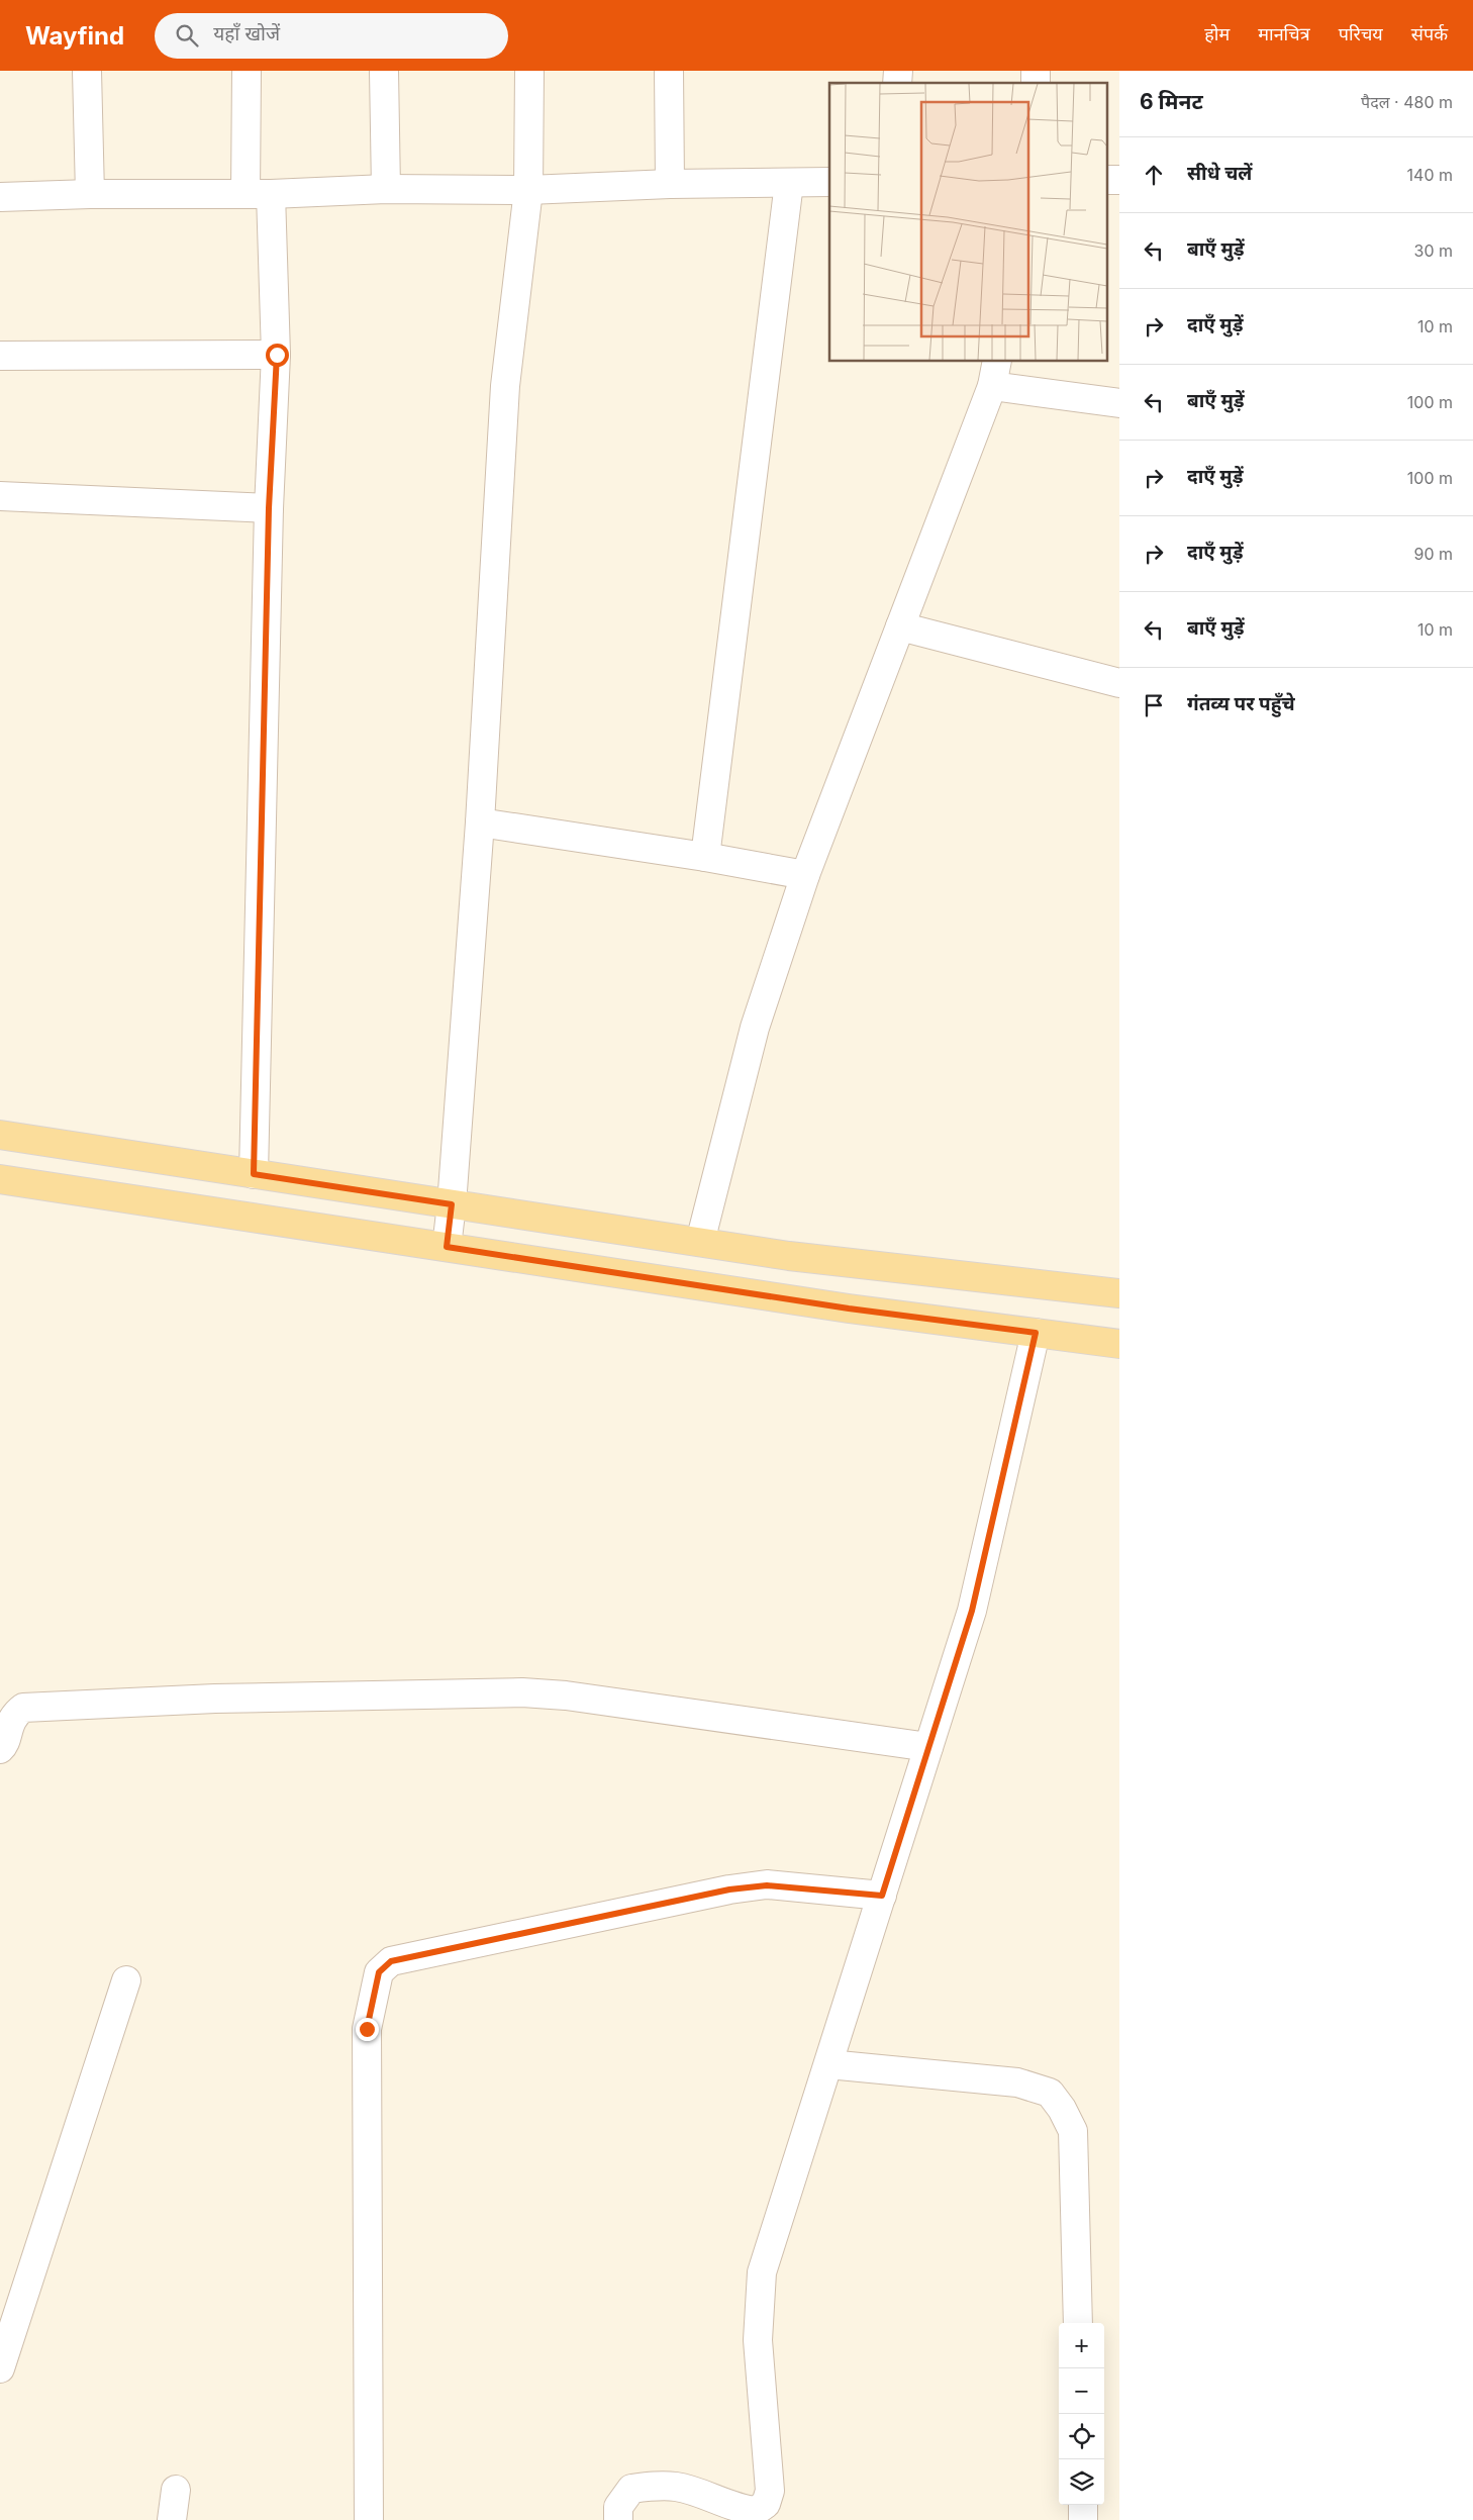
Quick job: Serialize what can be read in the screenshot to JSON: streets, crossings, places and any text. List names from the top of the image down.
{
  "page": {
    "header": "Wayfind",
    "search": "यहाँ खोजें",
    "nav": [
      "होम",
      "मानचित्र",
      "परिचय",
      "संपर्क"
    ],
    "heading": ["6 मिनट", "पैदल · 480 m"],
    "list": [
      ["सीधे चलें", "140 m"],
      ["बाएँ मुड़ें", "30 m"],
      ["दाएँ मुड़ें", "10 m"],
      ["बाएँ मुड़ें", "100 m"],
      ["दाएँ मुड़ें", "100 m"],
      ["दाएँ मुड़ें", "90 m"],
      ["बाएँ मुड़ें", "10 m"],
      "गंतव्य पर पहुँचे"
    ],
    "map_buttons": ["+", "−"]
  }
}
